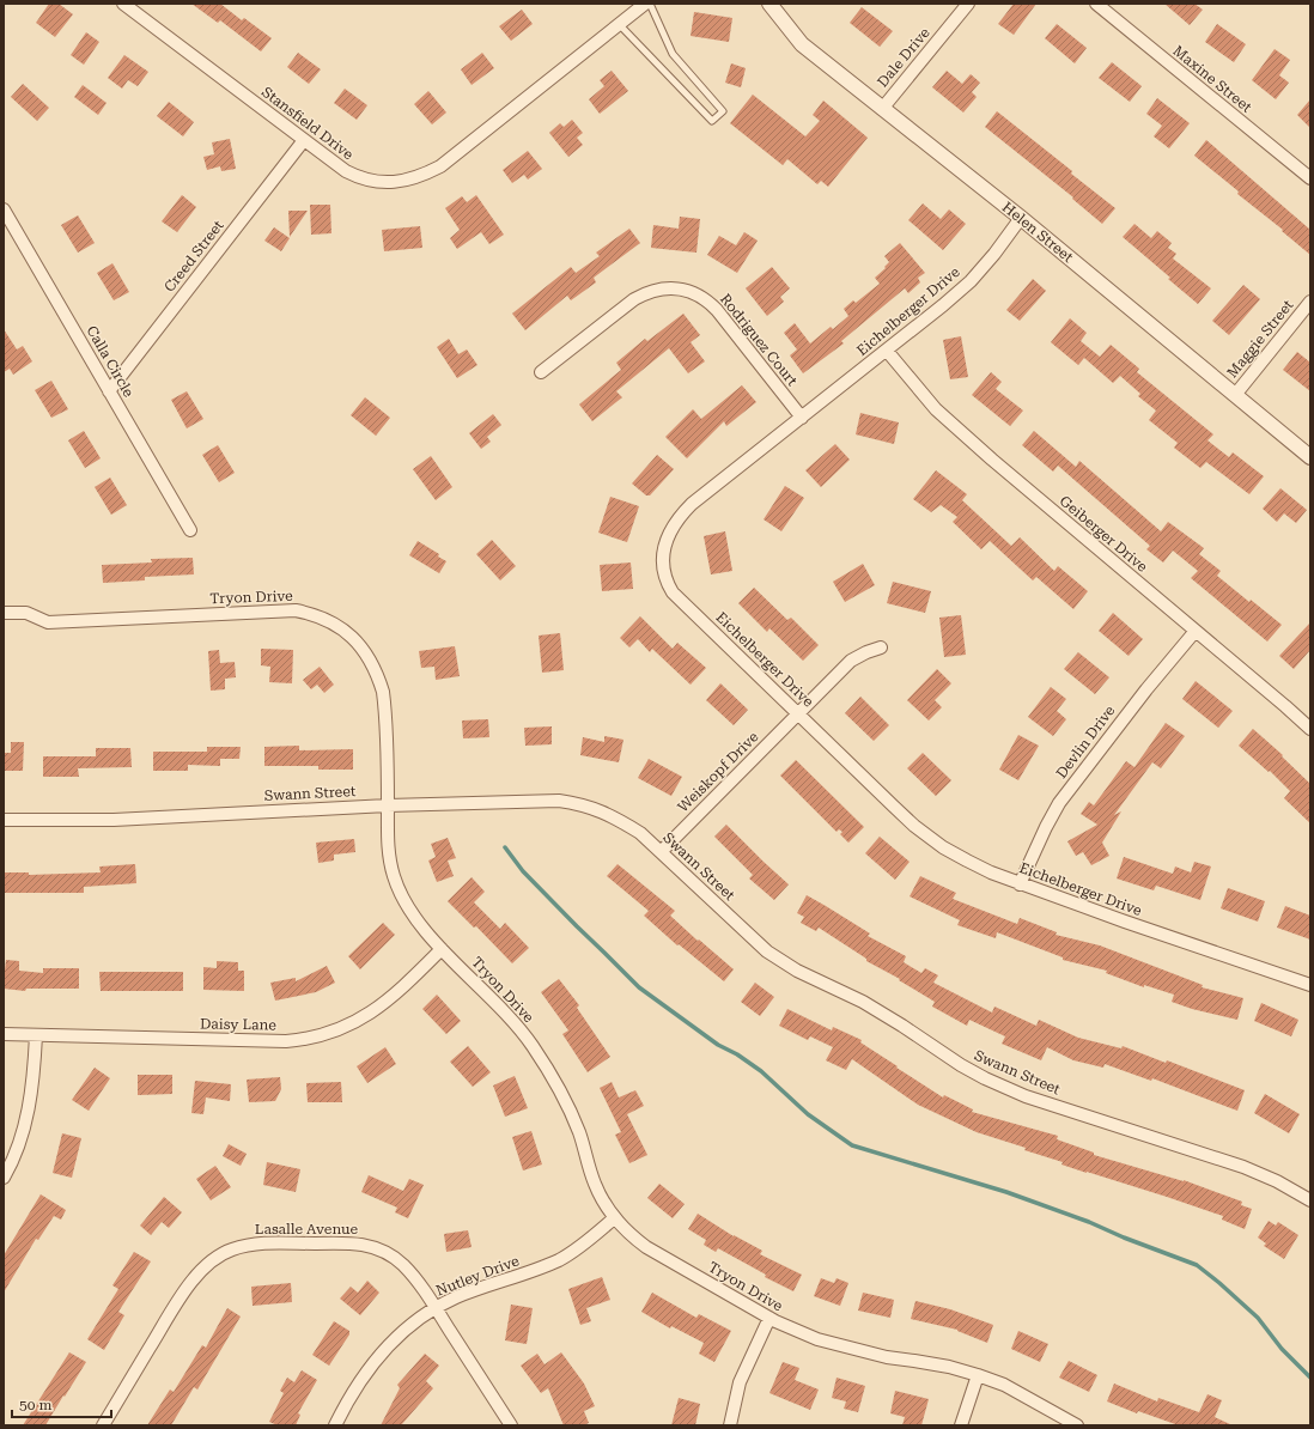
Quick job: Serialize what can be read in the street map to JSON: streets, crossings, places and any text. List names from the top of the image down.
{
  "streets": {
    "street": [
      "Dale Drive",
      "Maxine Street",
      "Stansfield Drive",
      "Helen Street",
      "Creed Street",
      "Eichelberger Drive",
      "Maggie Street",
      "Rodriguez Court",
      "Calla Circle",
      "Geiberger Drive",
      "Tryon Drive",
      "Devlin Drive",
      "Weiskopf Drive",
      "Swann Street",
      "Daisy Lane",
      "Lasalle Avenue",
      "Nutley Drive"
    ]
  },
  "crossings": [
    ["Dale Drive", "Helen Street"],
    ["Stansfield Drive", "Creed Street"],
    ["Helen Street", "Eichelberger Drive"],
    ["Helen Street", "Maggie Street"],
    ["Creed Street", "Calla Circle"],
    ["Eichelberger Drive", "Rodriguez Court"],
    ["Eichelberger Drive", "Geiberger Drive"],
    ["Eichelberger Drive", "Devlin Drive"],
    ["Eichelberger Drive", "Weiskopf Drive"],
    ["Geiberger Drive", "Devlin Drive"],
    ["Tryon Drive", "Swann Street"],
    ["Tryon Drive", "Daisy Lane"],
    ["Tryon Drive", "Nutley Drive"],
    ["Weiskopf Drive", "Swann Street"],
    ["Lasalle Avenue", "Nutley Drive"]
  ],
  "scale_bar": "50 m"
}
